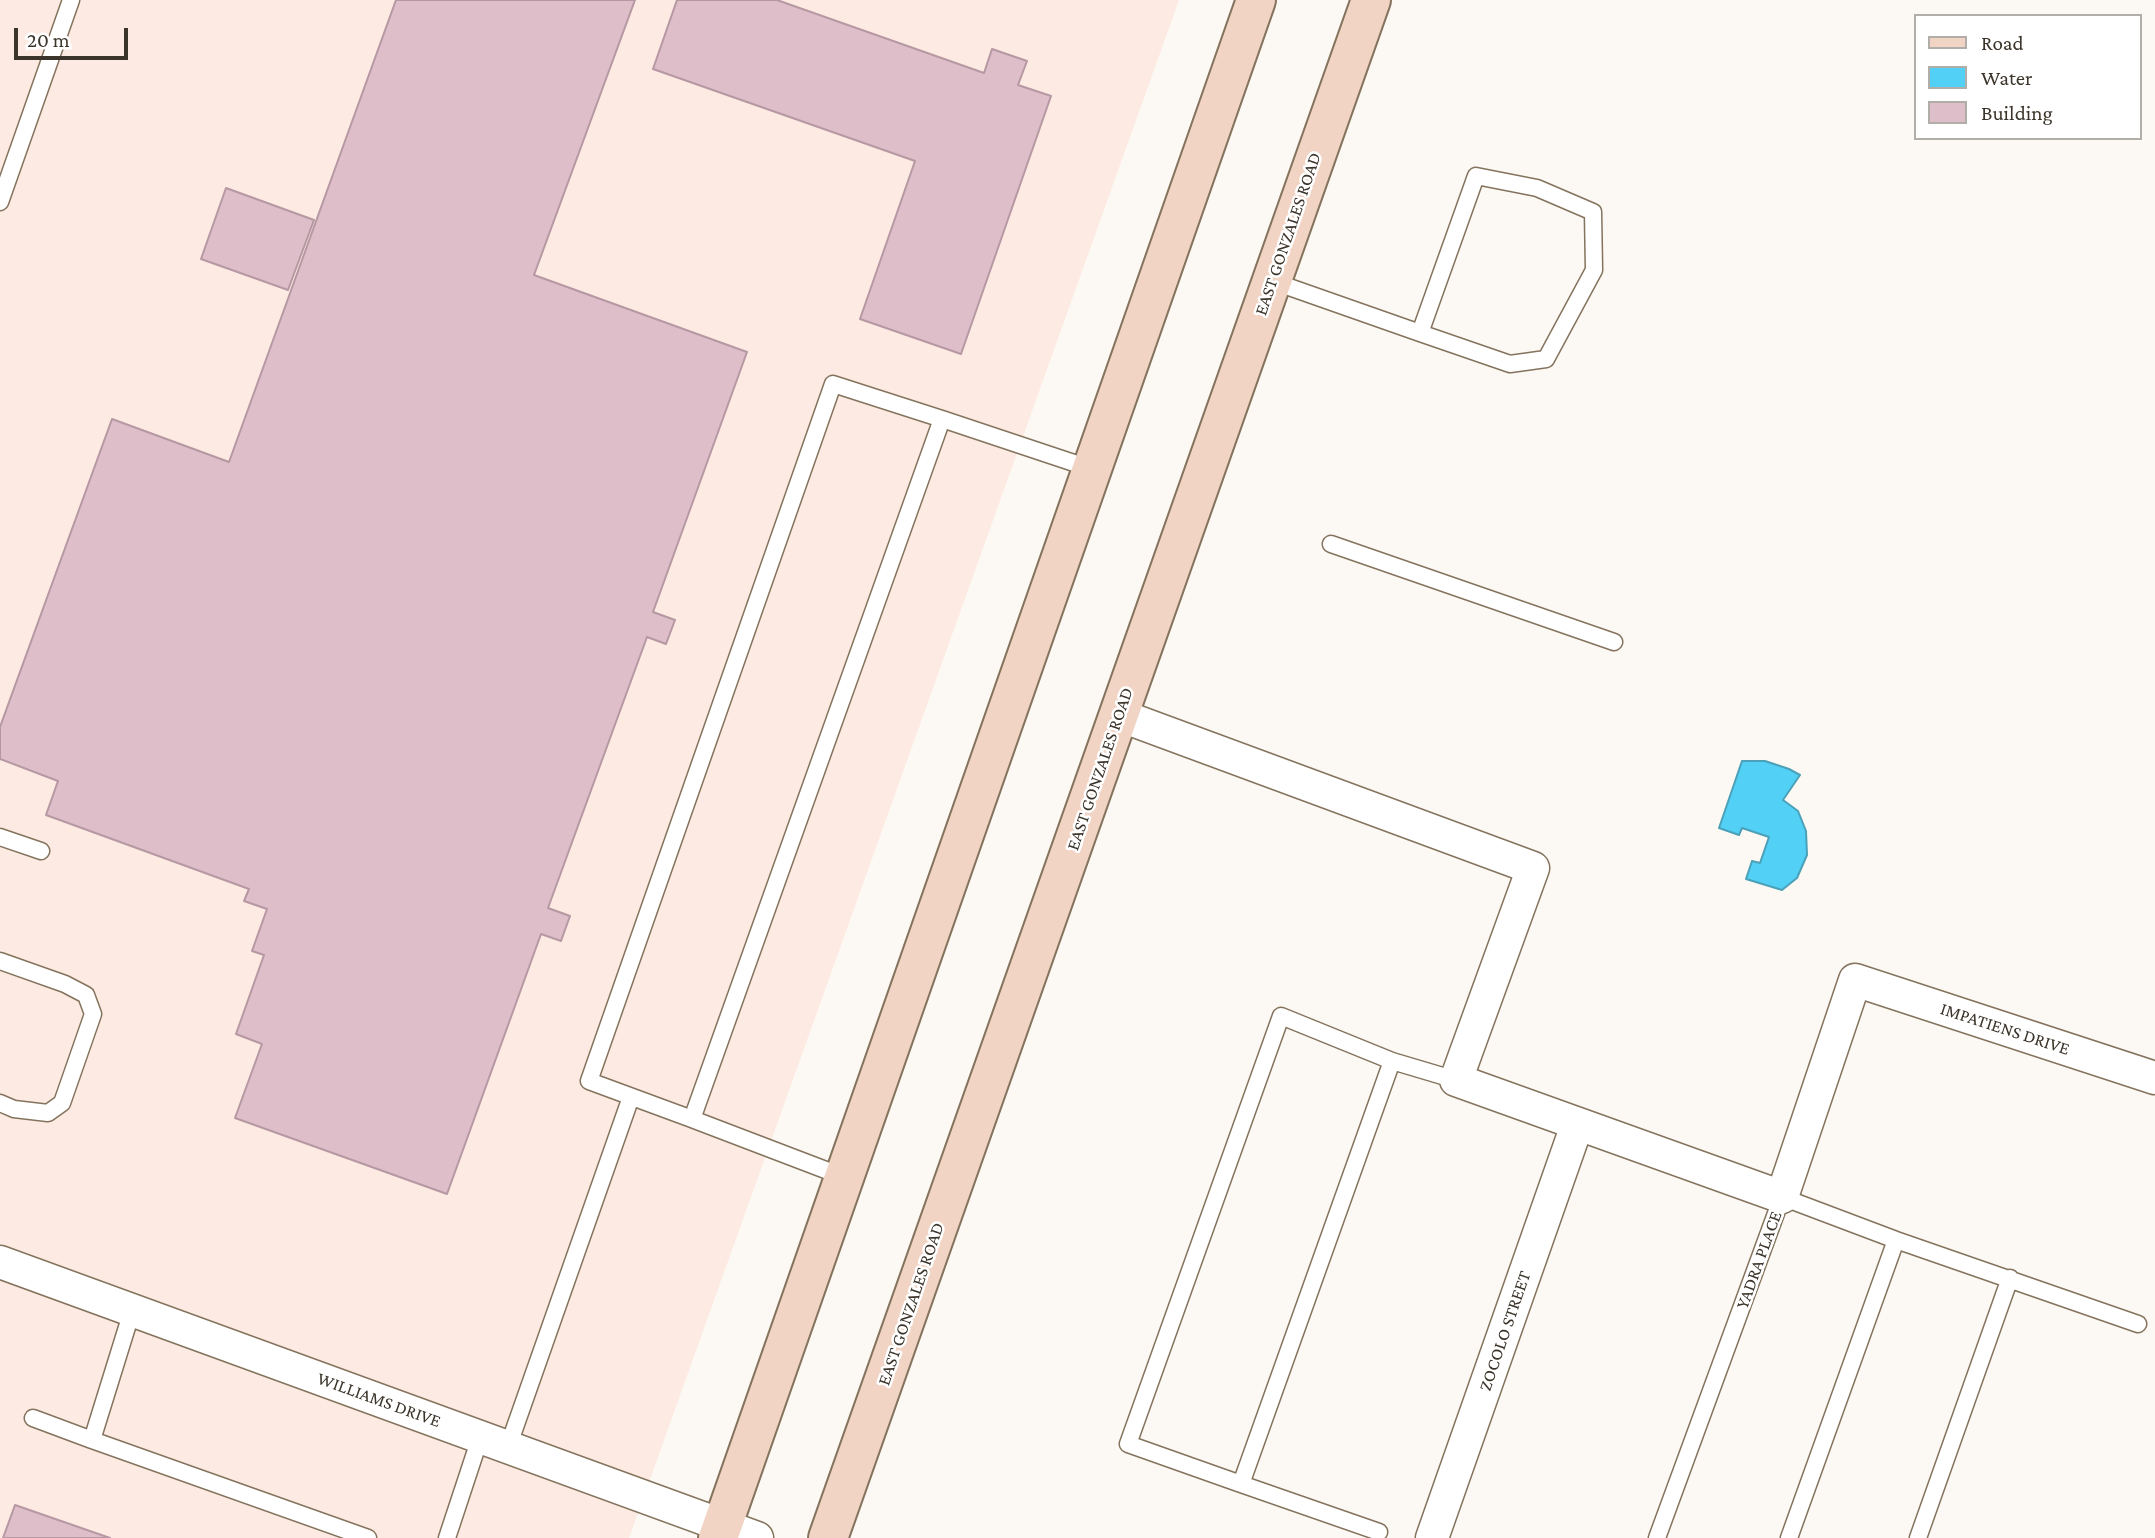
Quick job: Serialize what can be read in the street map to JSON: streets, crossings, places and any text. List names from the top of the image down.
{
  "streets": {
    "main road": ["EAST GONZALES ROAD"],
    "street": [
      "IMPATIENS DRIVE",
      "YADRA PLACE",
      "ZOCOLO STREET",
      "WILLIAMS DRIVE"
    ]
  },
  "crossings": [
    ["IMPATIENS DRIVE", "YADRA PLACE"]
  ],
  "legend": ["Road", "Water", "Building"],
  "scale_bar": "20 m"
}
